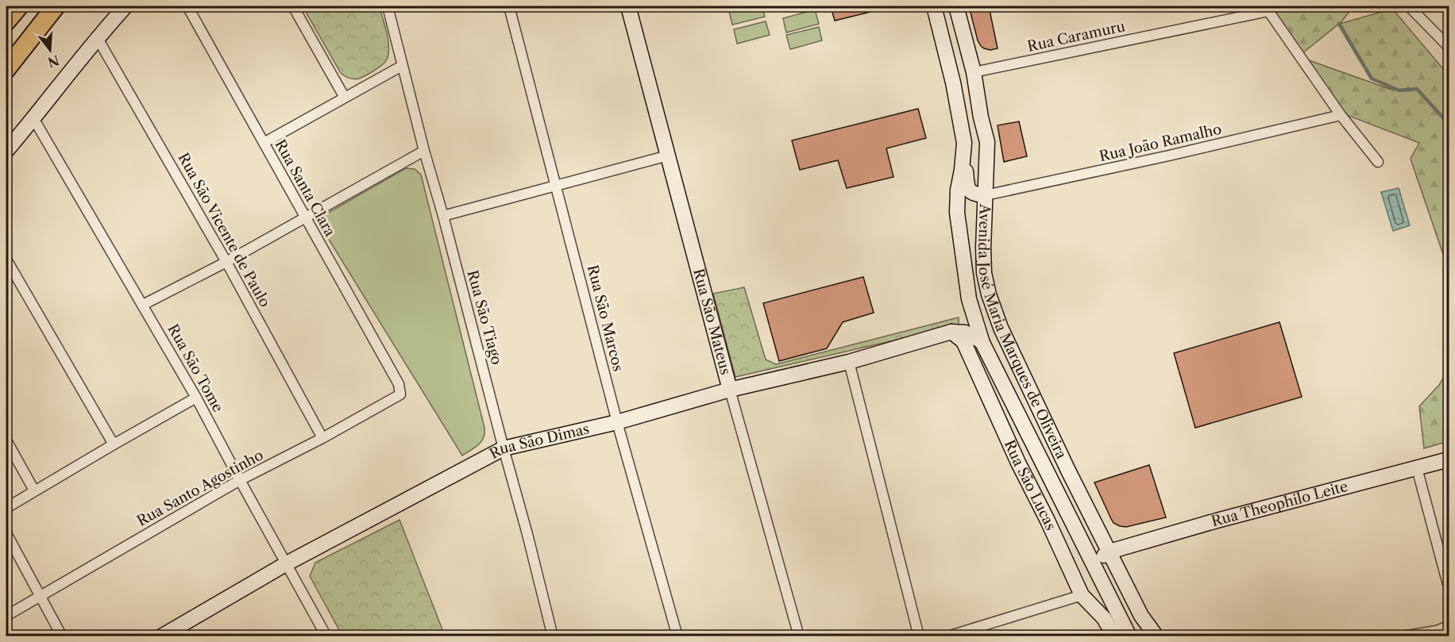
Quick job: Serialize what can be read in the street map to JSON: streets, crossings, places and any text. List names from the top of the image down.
{
  "streets": {
    "street": [
      "Rua Caramuru",
      "Rua João Ramalho",
      "Rua Santa Clara",
      "Rua São Vicente de Paulo",
      "Rua São Tiago",
      "Rua São Marcos",
      "Rua São Mateus",
      "Avenida José Maria Marques de Oliveira",
      "Rua São Tome",
      "Rua São Dimas",
      "Rua São Lucas",
      "Rua Santo Agostinho",
      "Rua Theophilo Leite"
    ]
  },
  "crossings": [
    ["Rua Caramuru", "Avenida José Maria Marques de Oliveira"],
    ["Rua João Ramalho", "Avenida José Maria Marques de Oliveira"],
    ["Rua Santa Clara", "Rua Santo Agostinho"],
    ["Rua São Vicente de Paulo", "Rua Santo Agostinho"],
    ["Rua São Tiago", "Rua São Dimas"],
    ["Rua São Marcos", "Rua São Dimas"],
    ["Rua São Mateus", "Rua São Dimas"],
    ["Avenida José Maria Marques de Oliveira", "Rua Theophilo Leite"],
    ["Rua São Tome", "Rua São Dimas"],
    ["Rua São Tome", "Rua Santo Agostinho"],
    ["Rua São Dimas", "Rua São Lucas"]
  ],
  "north": "bottom"
}
